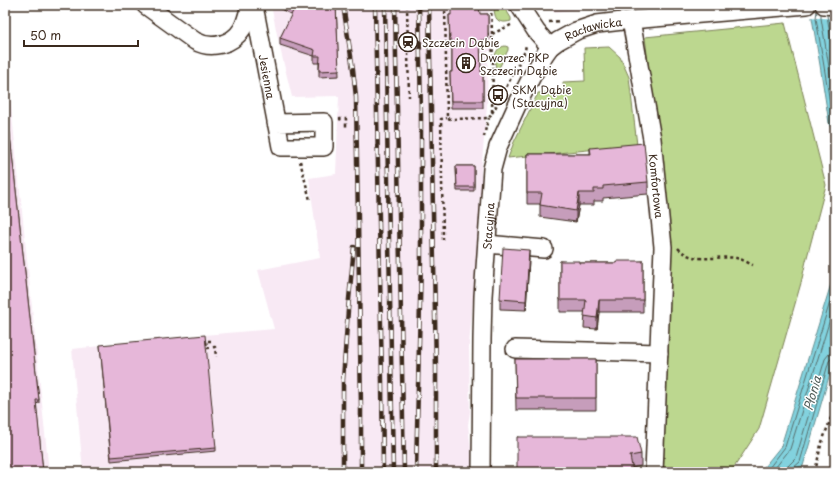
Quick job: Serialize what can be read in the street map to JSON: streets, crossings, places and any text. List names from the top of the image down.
{
  "streets": {
    "street": [
      "Racławicka",
      "Jesienna",
      "Komfortowa",
      "Stacyjna"
    ]
  },
  "crossings": [
    ["Racławicka", "Komfortowa"],
    ["Racławicka", "Stacyjna"]
  ],
  "water": ["Płonia"],
  "places": {
    "station": ["Szczecin Dąbie"],
    "building": ["Dworzec PKP Szczecin Dąbie"],
    "bus stop": ["SKM Dąbie (Stacyjna)"]
  },
  "scale_bar": "50 m"
}
